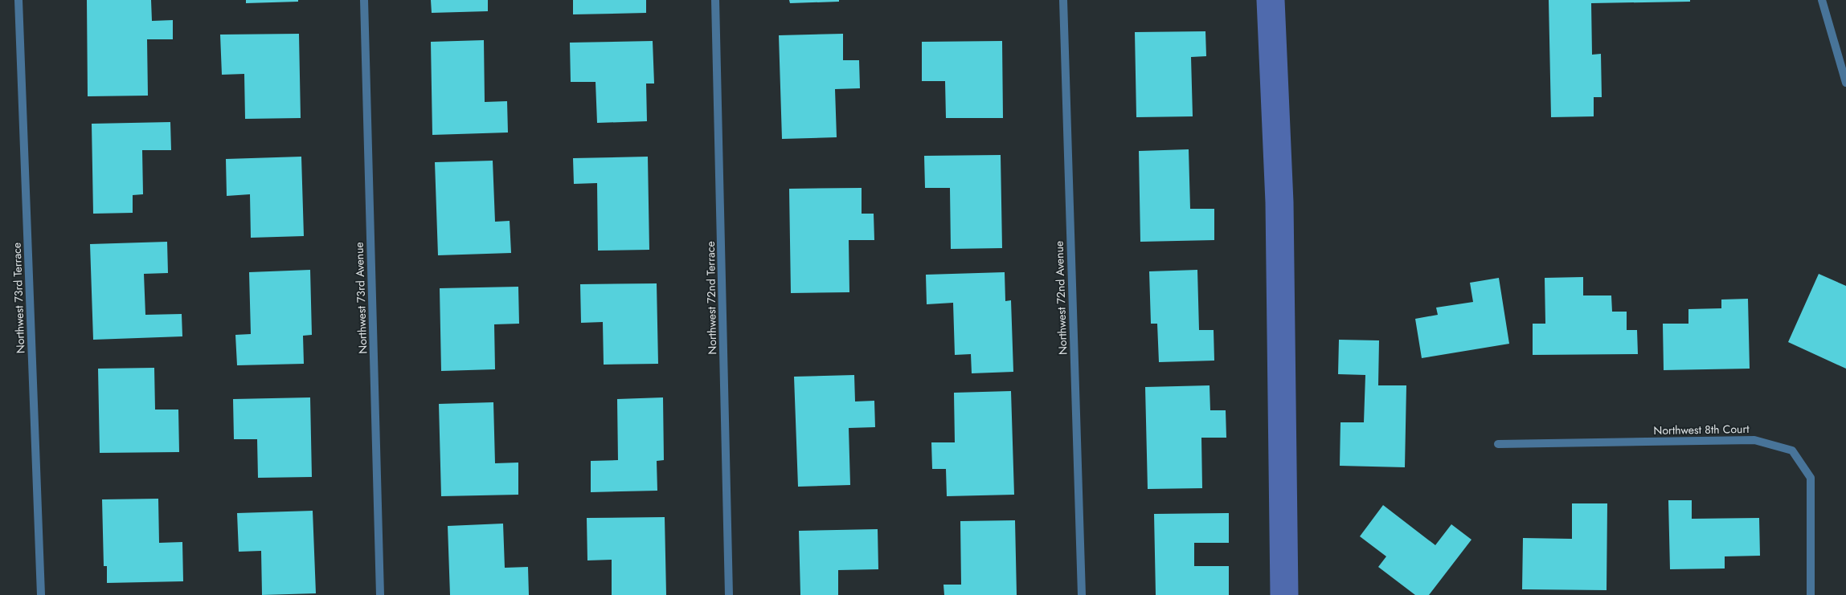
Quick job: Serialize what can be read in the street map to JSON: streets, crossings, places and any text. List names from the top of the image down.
{
  "streets": {
    "street": [
      "Northwest 73rd Terrace",
      "Northwest 73rd Avenue",
      "Northwest 72nd Terrace",
      "Northwest 72nd Avenue",
      "Northwest 8th Court"
    ]
  }
}
